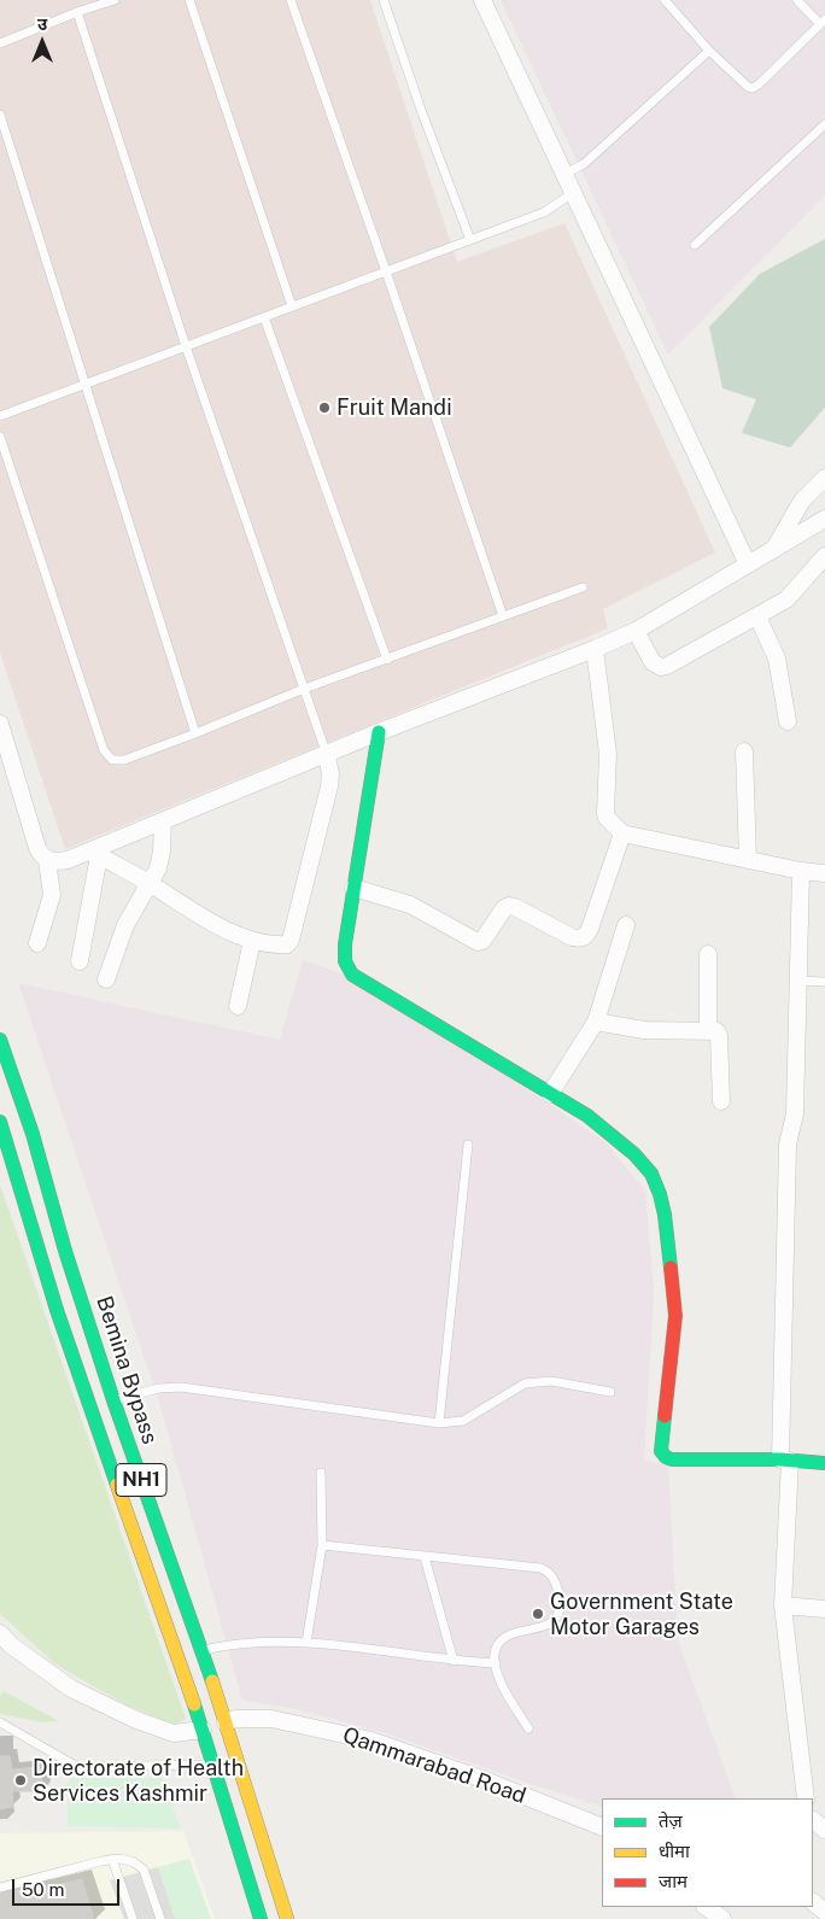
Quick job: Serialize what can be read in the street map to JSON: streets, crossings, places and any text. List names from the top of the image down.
{
  "streets": {
    "main road": ["Bemina Bypass", "NH1"],
    "street": ["Qammarabad Road"]
  },
  "crossings": [
    ["Bemina Bypass", "Qammarabad Road"]
  ],
  "places": ["Fruit Mandi", "Government State Motor Garages", "Directorate of Health Services Kashmir"],
  "legend": ["तेज़", "धीमा", "जाम"],
  "scale_bar": "50 m",
  "north": "top"
}
